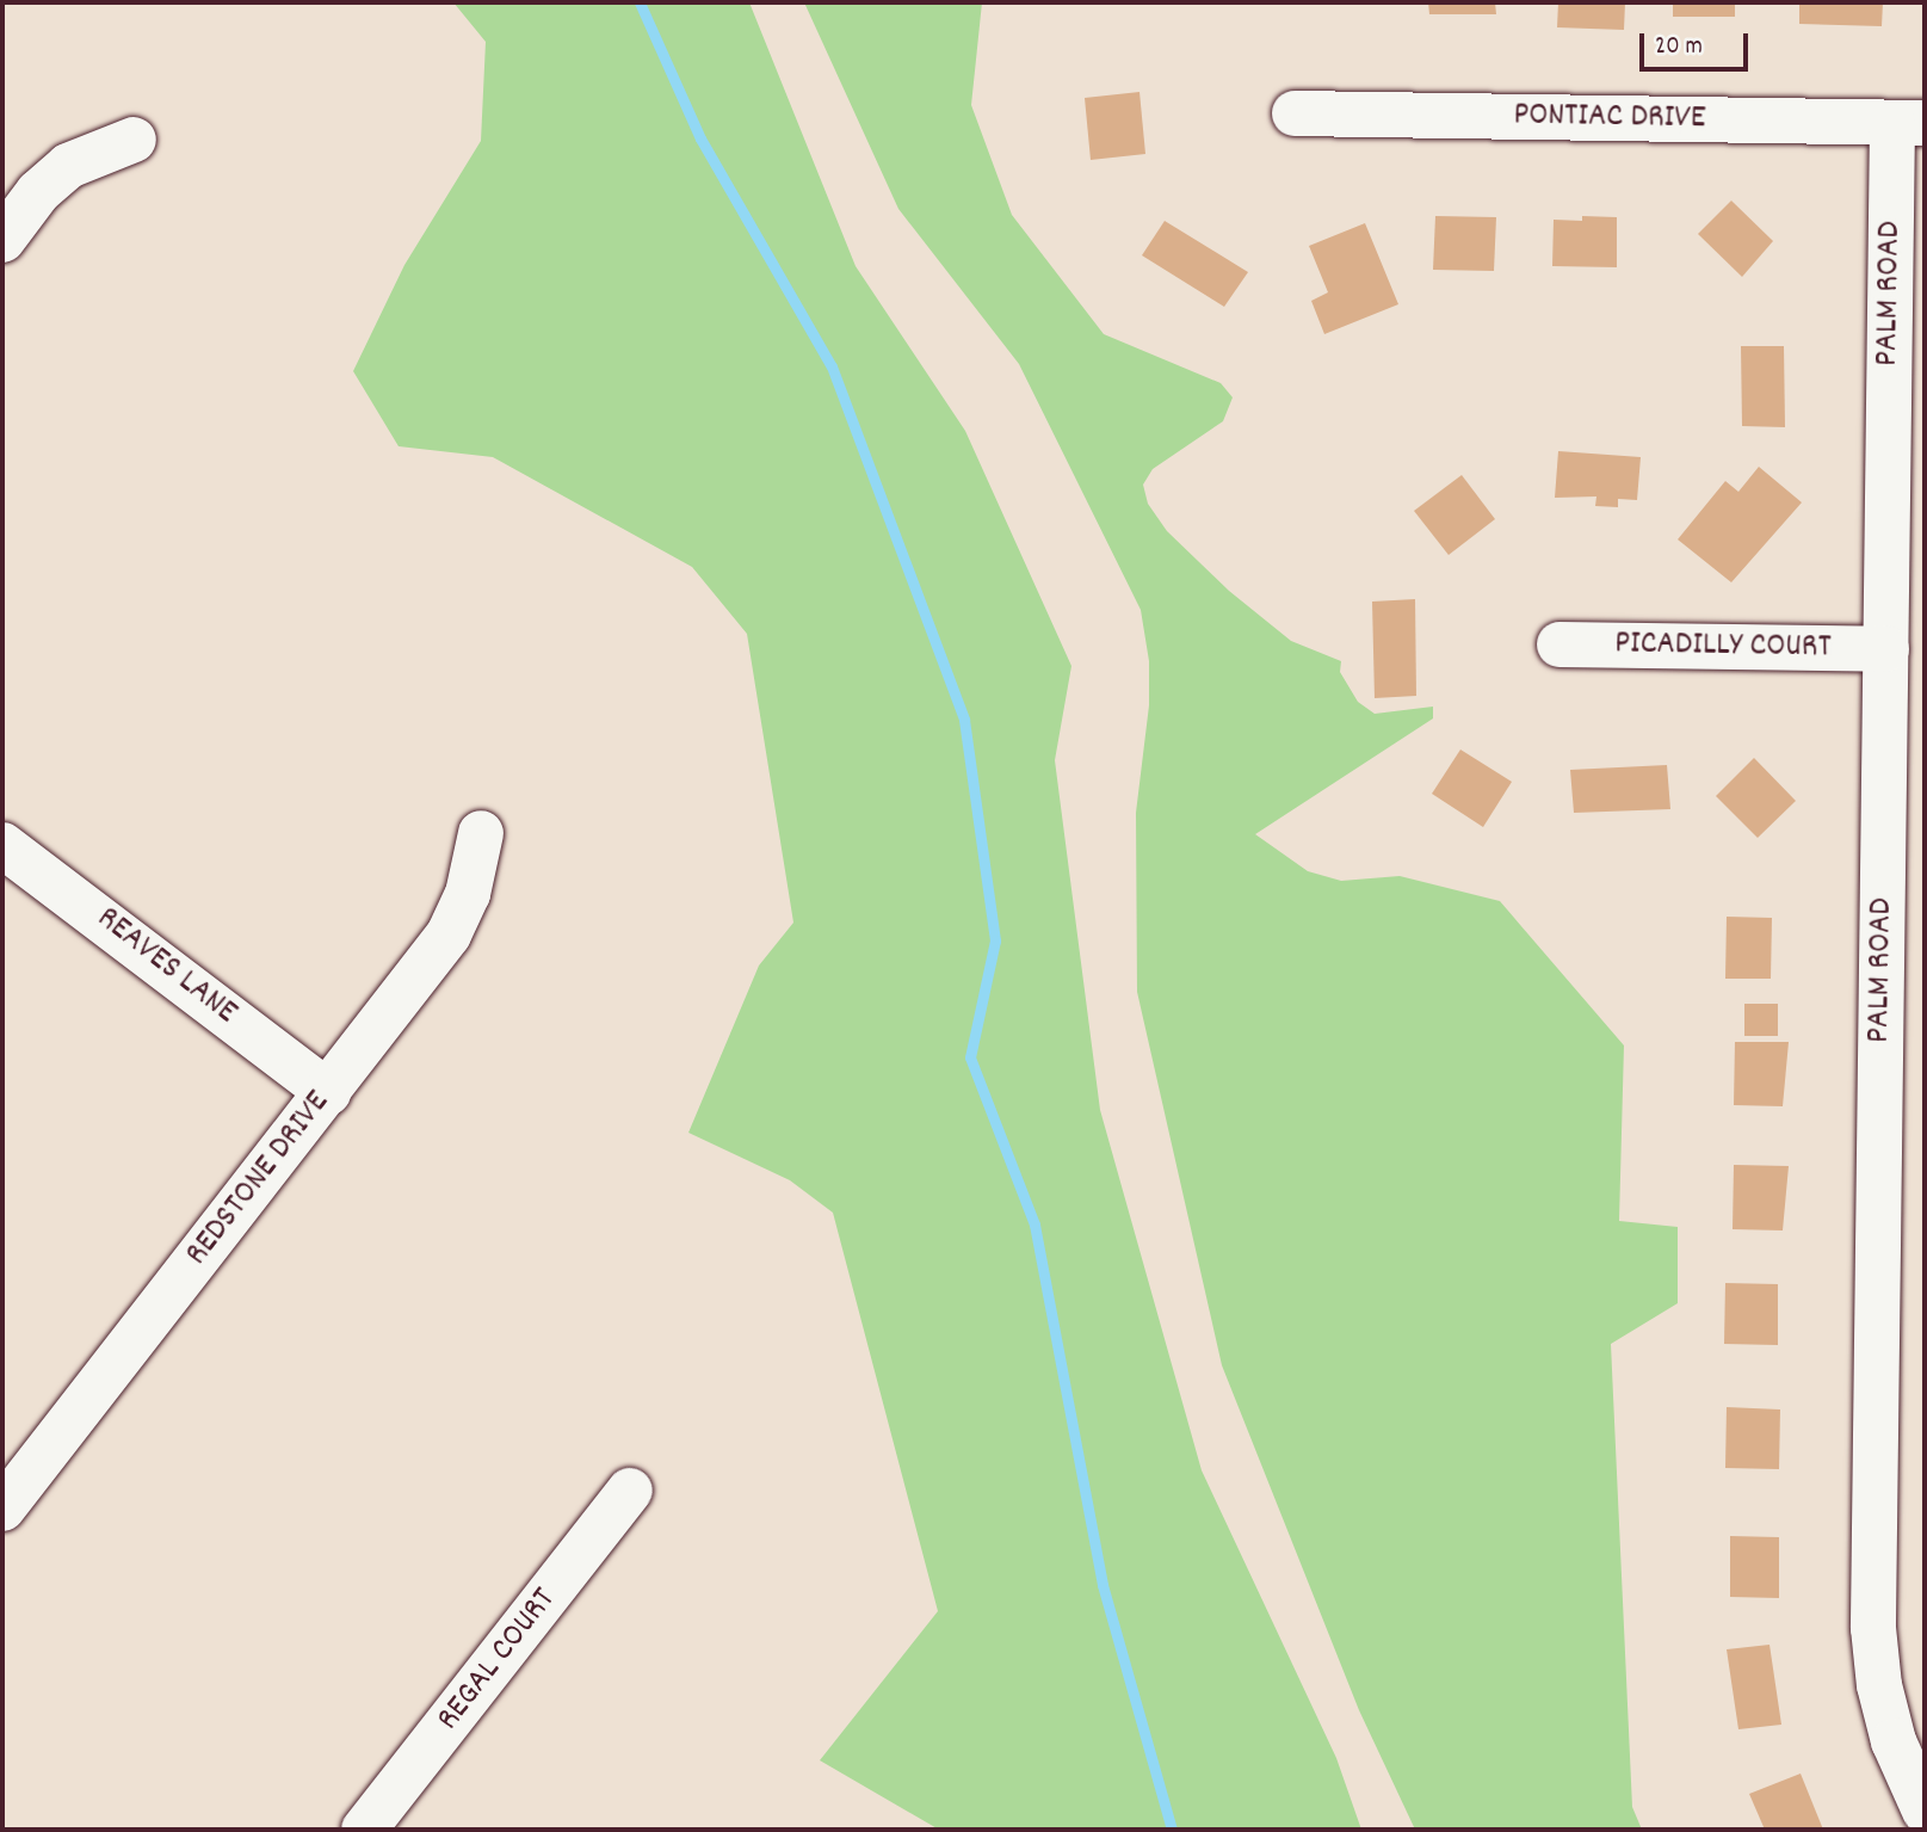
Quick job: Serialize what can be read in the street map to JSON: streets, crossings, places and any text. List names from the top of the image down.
{
  "streets": {
    "street": [
      "PONTIAC DRIVE",
      "PALM ROAD",
      "PICADILLY COURT",
      "REAVES LANE",
      "REDSTONE DRIVE",
      "REGAL COURT"
    ]
  },
  "crossings": [
    ["PONTIAC DRIVE", "PALM ROAD"],
    ["PALM ROAD", "PICADILLY COURT"],
    ["REAVES LANE", "REDSTONE DRIVE"]
  ],
  "scale_bar": "20 m"
}
